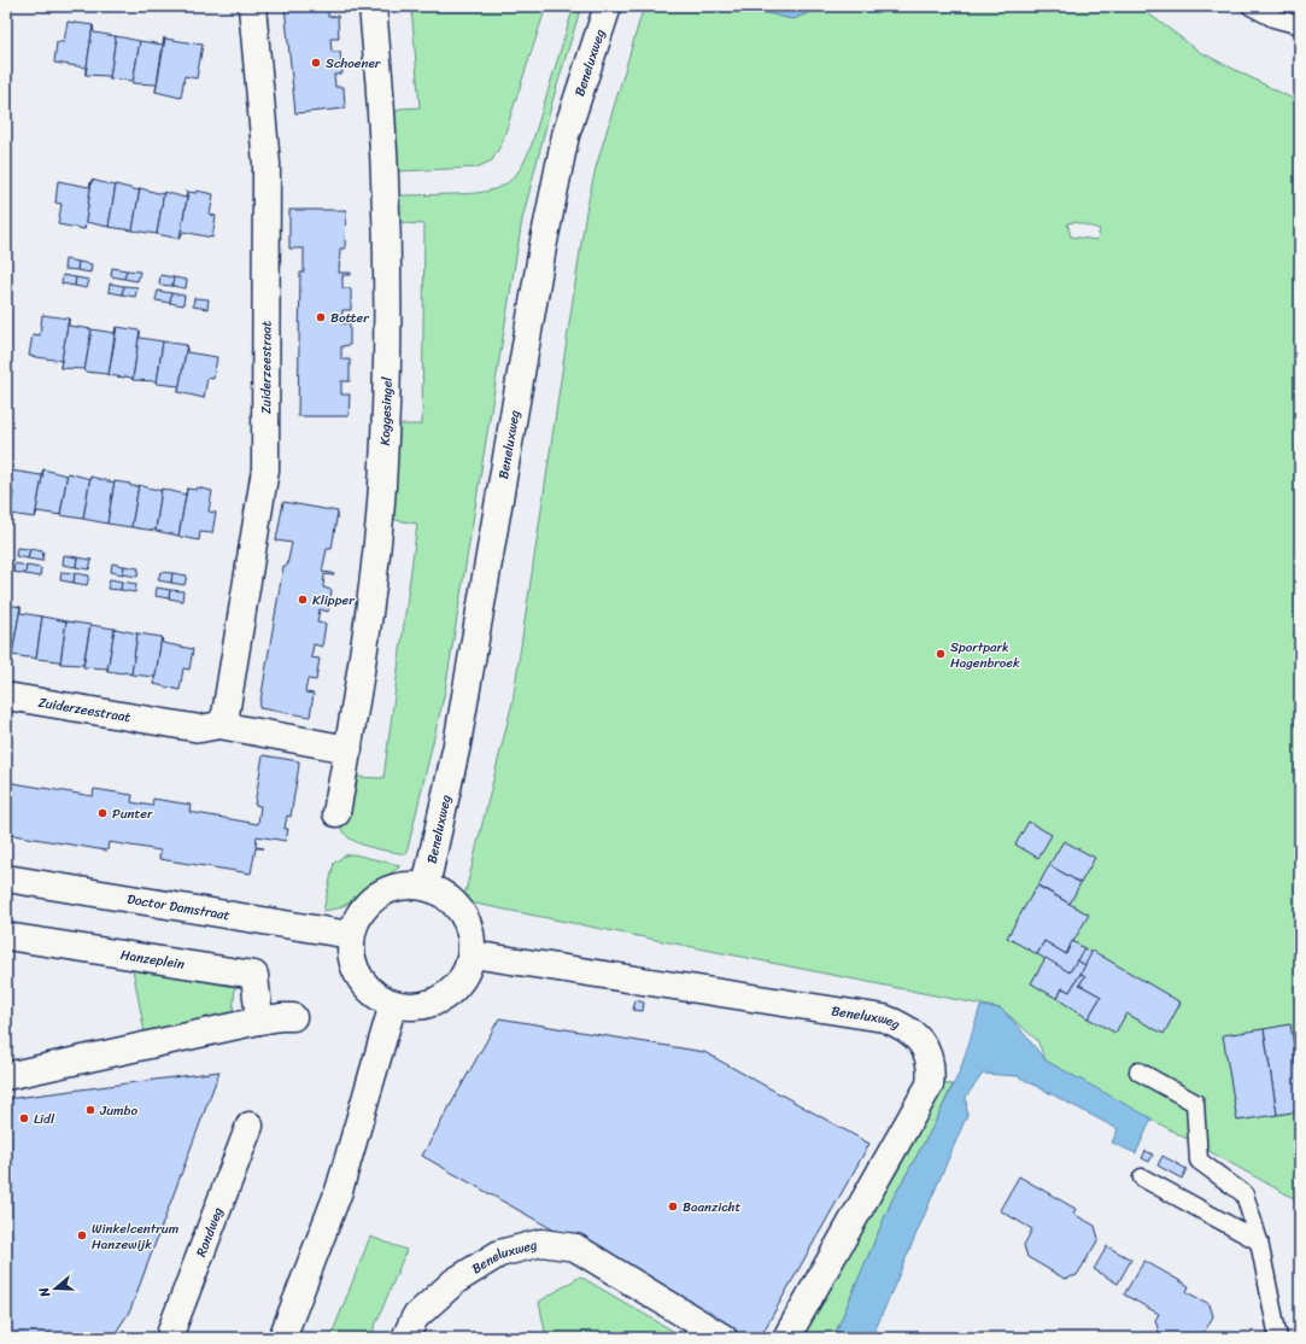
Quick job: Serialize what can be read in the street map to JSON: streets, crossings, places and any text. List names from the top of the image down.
{
  "streets": {
    "street": [
      "Beneluxweg",
      "Zuiderzeestraat",
      "Koggesingel",
      "Doctor Damstraat",
      "Hanzeplein",
      "Rondweg"
    ]
  },
  "crossings": [
    ["Beneluxweg", "Doctor Damstraat"],
    ["Zuiderzeestraat", "Koggesingel"]
  ],
  "places": [
    "Schoener",
    "Botter",
    "Klipper",
    "Sportpark Hagenbroek",
    "Punter",
    "Jumbo",
    "Lidl",
    "Baanzicht",
    "Winkelcentrum Hanzewijk"
  ],
  "north": "left"
}
